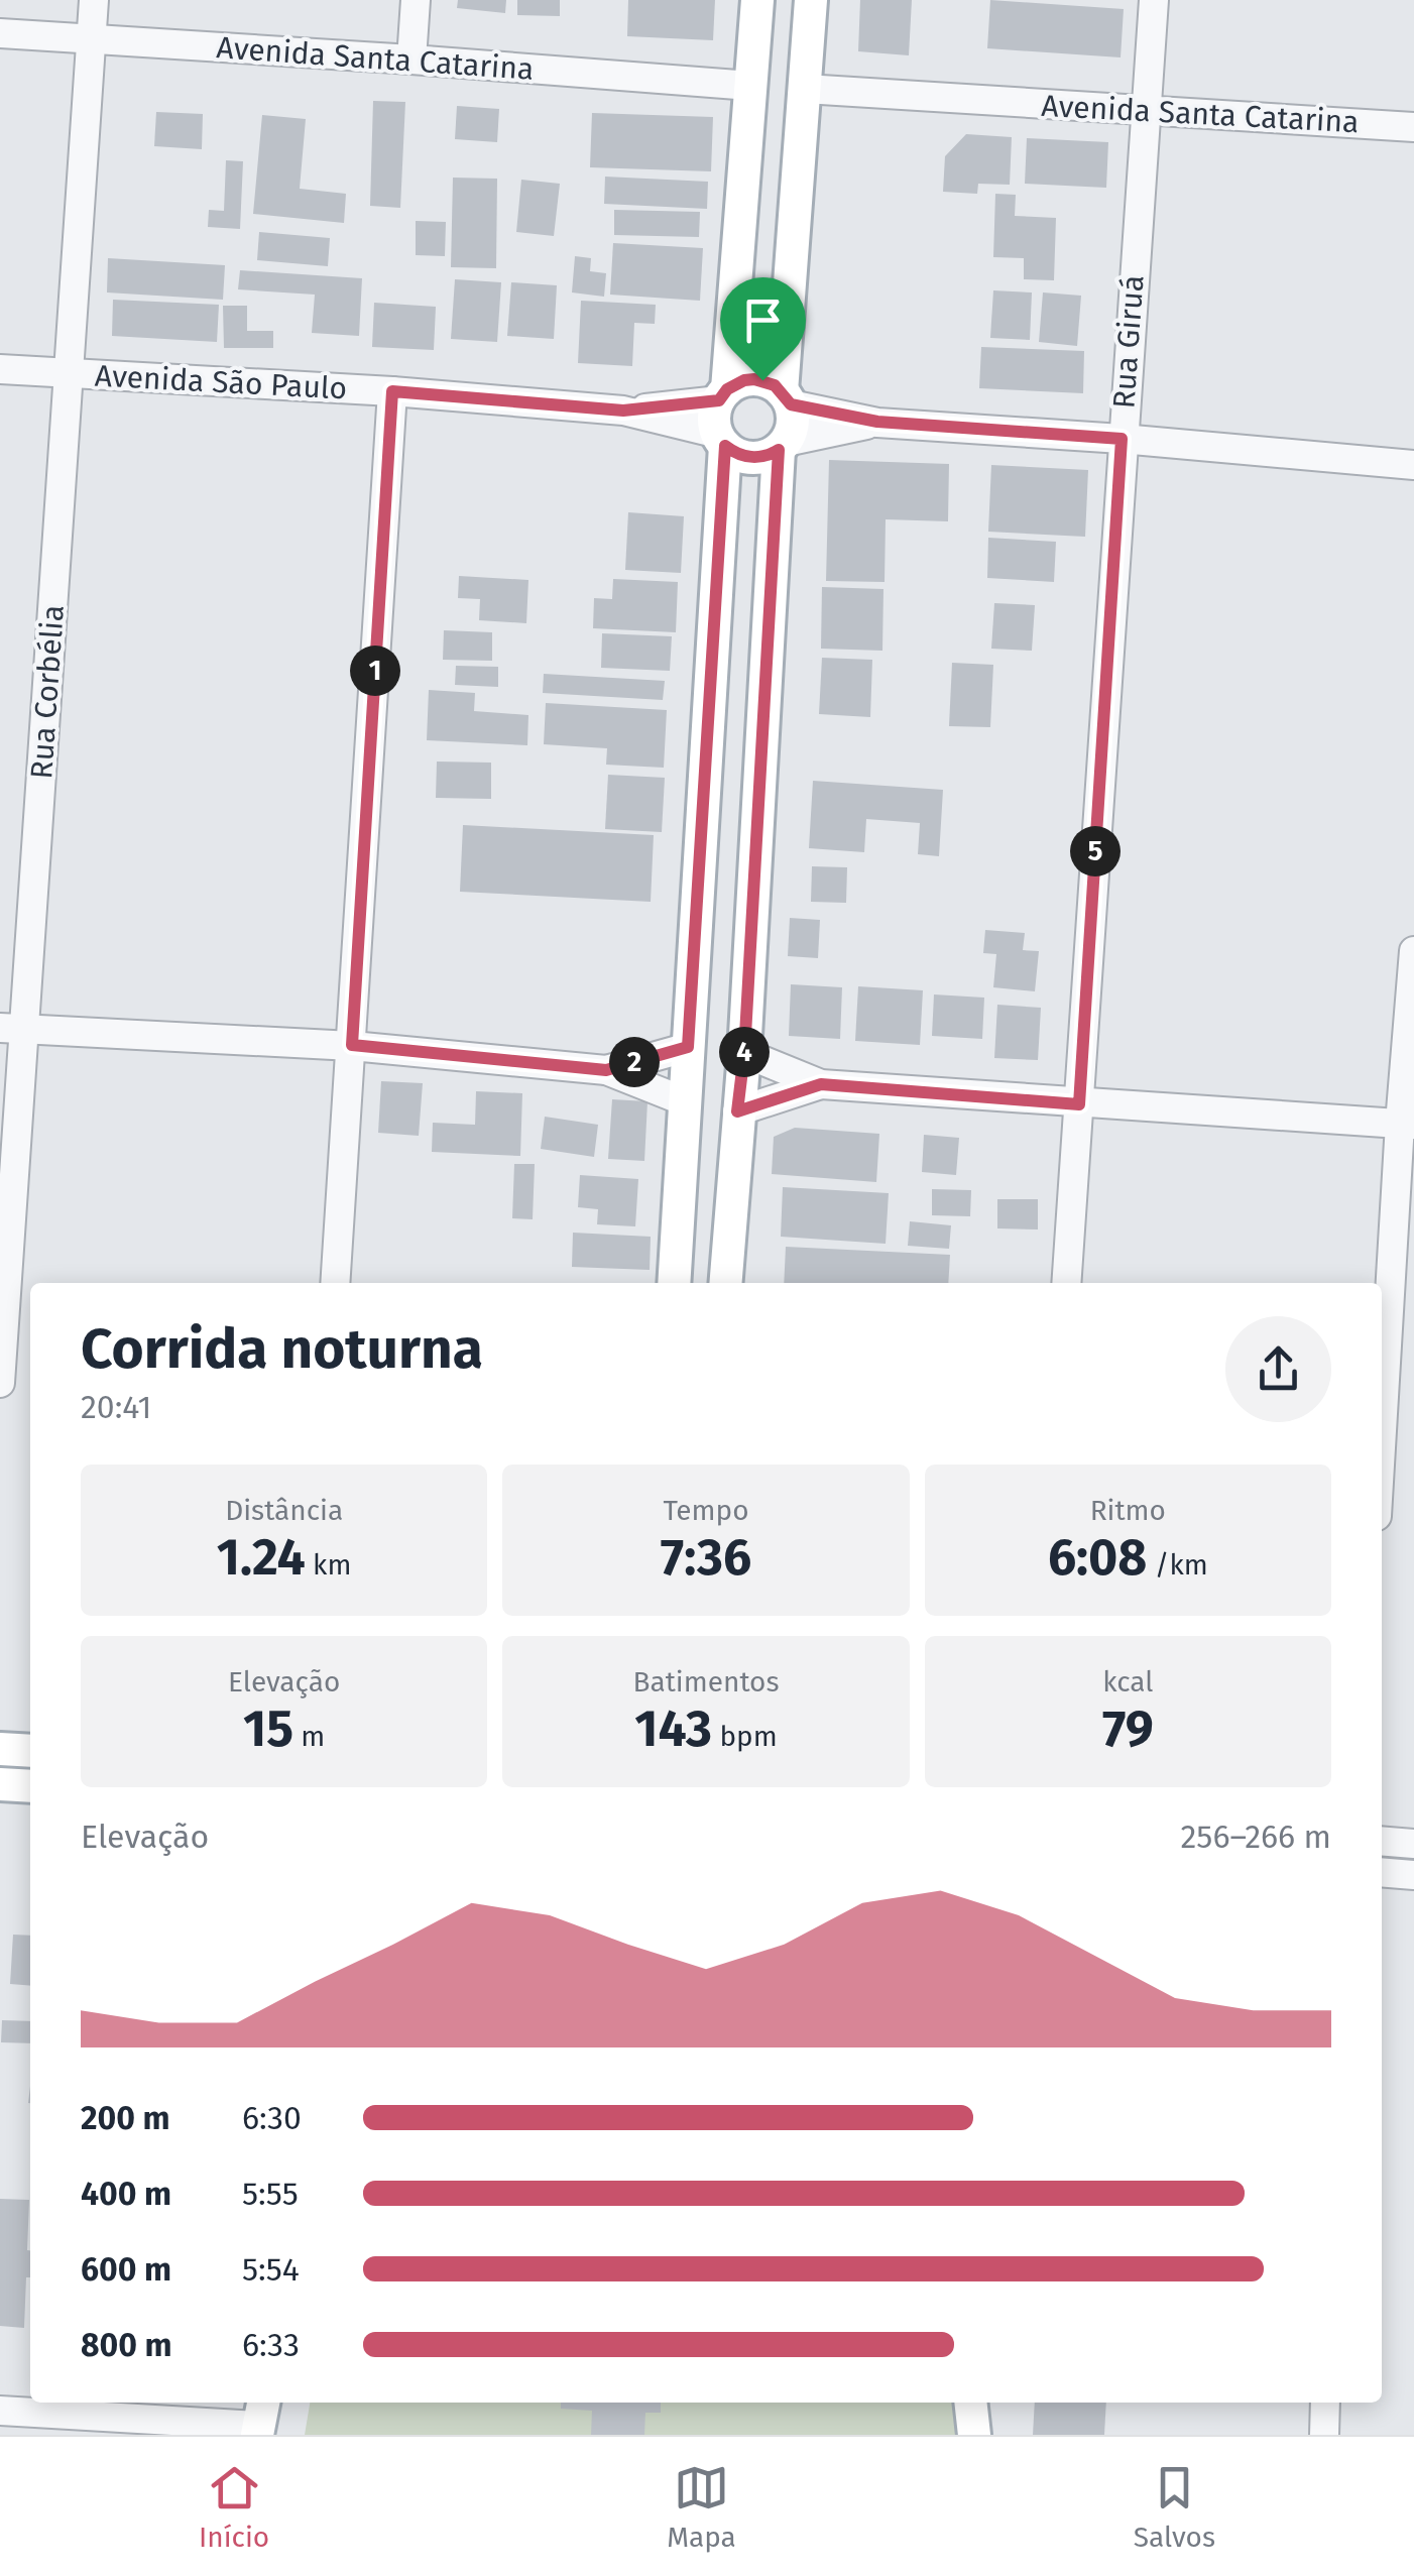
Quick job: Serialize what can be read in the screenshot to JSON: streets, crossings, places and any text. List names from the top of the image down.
{
  "streets": {
    "street": [
      "Avenida Santa Catarina",
      "Rua Giruá",
      "Avenida São Paulo",
      "Rua Corbélia"
    ]
  },
  "crossings": [
    ["Avenida Santa Catarina", "Rua Giruá"],
    ["Avenida Santa Catarina", "Rua Corbélia"],
    ["Avenida São Paulo", "Rua Corbélia"]
  ],
  "page": {
    "pins": [
      "1",
      "5",
      "4",
      "2"
    ],
    "heading": ["Corrida noturna", "20:41"],
    "stats": [
      ["Distância", "1.24 km"],
      ["Tempo", "7:36"],
      ["Ritmo", "6:08 /km"],
      ["Elevação", "15 m"],
      ["Batimentos", "143 bpm"],
      ["kcal", "79"]
    ],
    "chart": ["Elevação", "256–266 m"],
    "list": [
      {
        "name": "200 m",
        "note": "6:30"
      },
      {
        "name": "400 m",
        "note": "5:55"
      },
      {
        "name": "600 m",
        "note": "5:54"
      },
      {
        "name": "800 m",
        "note": "6:33"
      }
    ],
    "tabs": ["Início", "Mapa", "Salvos"]
  }
}
